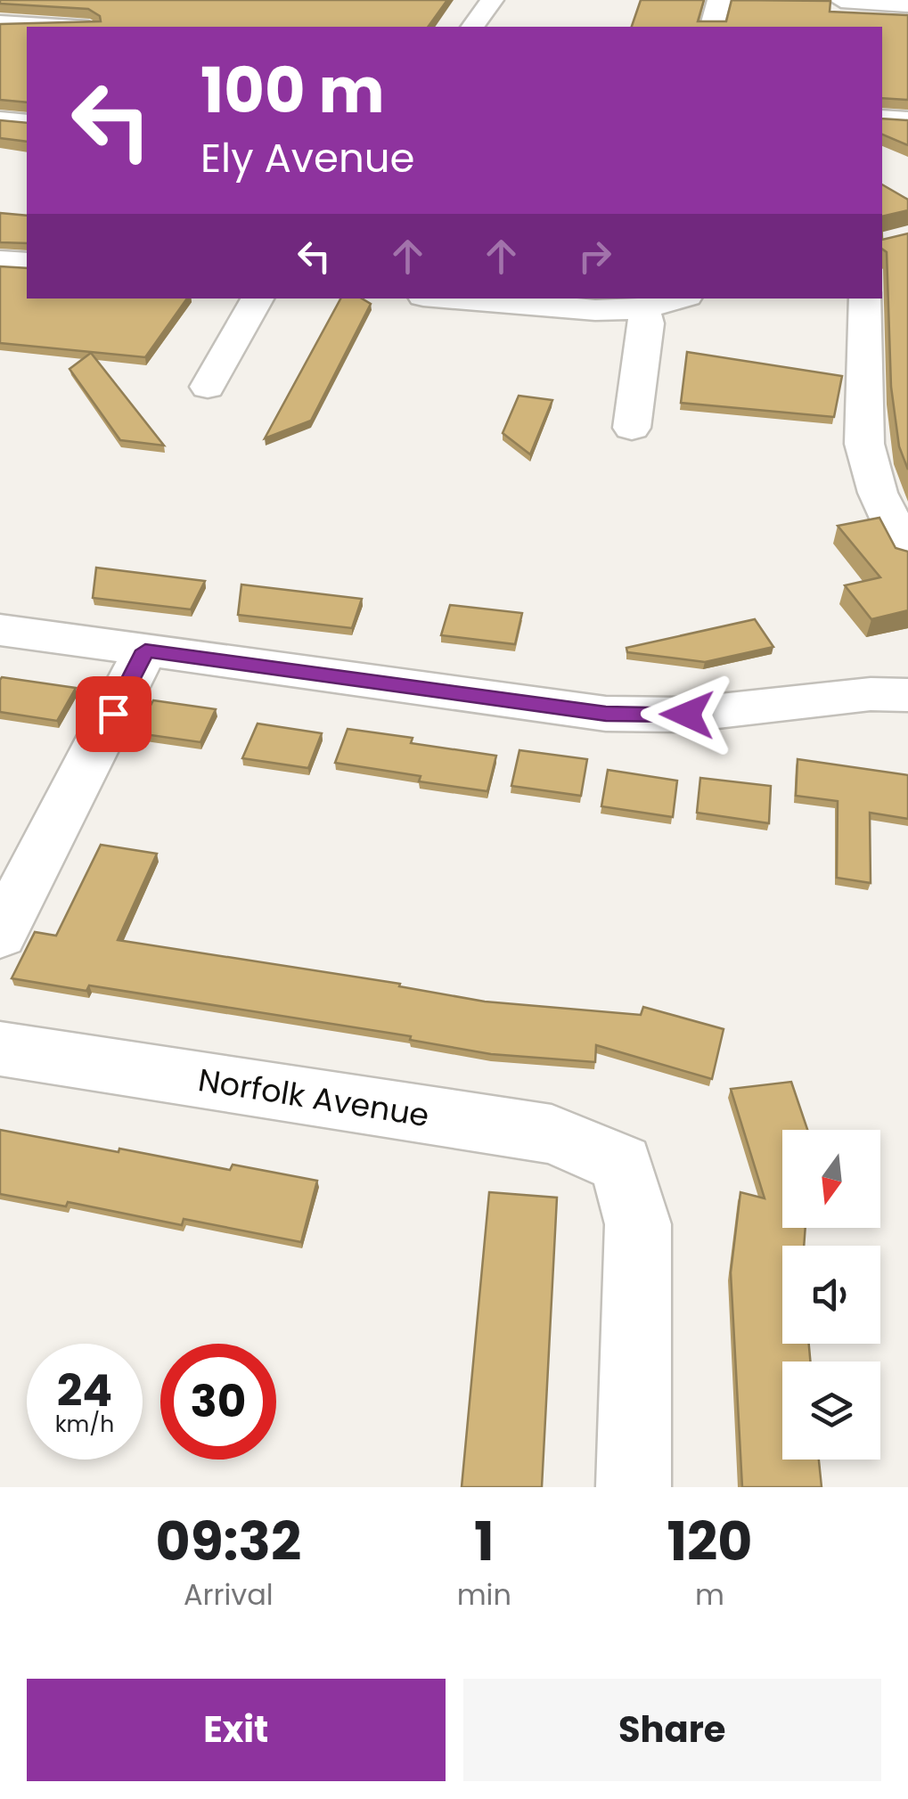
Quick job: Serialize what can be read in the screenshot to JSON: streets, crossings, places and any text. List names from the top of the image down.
{
  "streets": {
    "street": ["Norfolk Avenue"]
  },
  "north": "bottom",
  "page": {
    "turn": ["100 m", "Ely Avenue"],
    "speed": "24 km/h",
    "limit": "30",
    "eta": [
      "09:32",
      "Arrival",
      "1",
      "min",
      "120",
      "m"
    ],
    "buttons": ["Exit", "Share"]
  }
}
